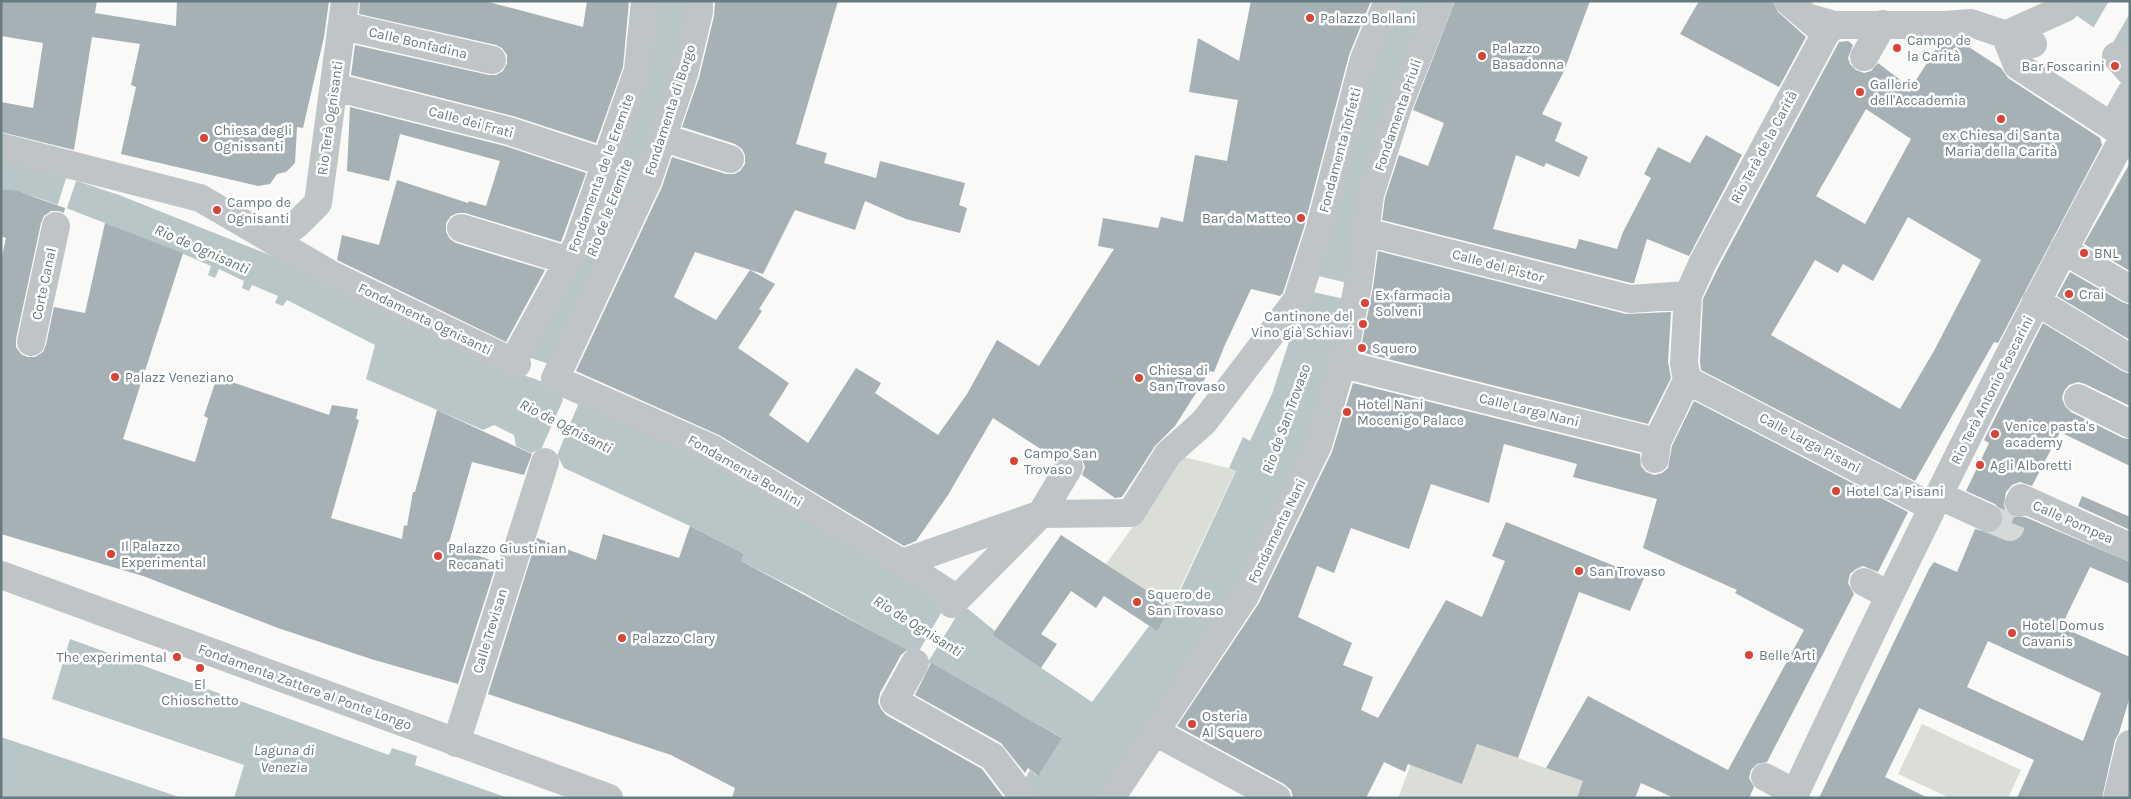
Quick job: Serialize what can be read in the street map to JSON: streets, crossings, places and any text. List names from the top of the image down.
{
  "streets": {
    "street": [
      "Calle Bonfadina",
      "Fondamenta di Borgo",
      "Fondamenta Priuli",
      "Rio Terà Ognisanti",
      "Calle dei Frati",
      "Rio Terà de la Carità",
      "Fondamenta Toffetti",
      "Fondamenta de le Eremite",
      "Calle del Pistor",
      "Corte Canal",
      "Fondamenta Ognisanti",
      "Rio Terà Antonio Foscarini",
      "Calle Larga Nani",
      "Calle Larga Pisani",
      "Fondamenta Bonlini",
      "Calle Pompea",
      "Fondamenta Nani",
      "Calle Trevisan",
      "Fondamenta Zattere al Ponte Longo"
    ]
  },
  "crossings": [
    ["Calle Bonfadina", "Rio Terà Ognisanti"],
    ["Fondamenta di Borgo", "Fondamenta Bonlini"],
    ["Fondamenta Priuli", "Calle del Pistor"],
    ["Fondamenta Priuli", "Fondamenta Nani"],
    ["Rio Terà Ognisanti", "Calle dei Frati"],
    ["Rio Terà Ognisanti", "Fondamenta Ognisanti"],
    ["Calle dei Frati", "Fondamenta de le Eremite"],
    ["Rio Terà de la Carità", "Calle del Pistor"],
    ["Fondamenta de le Eremite", "Fondamenta Ognisanti"],
    ["Calle del Pistor", "Fondamenta Nani"],
    ["Rio Terà Antonio Foscarini", "Calle Larga Pisani"],
    ["Calle Larga Nani", "Calle Larga Pisani"],
    ["Calle Larga Nani", "Fondamenta Nani"],
    ["Calle Trevisan", "Fondamenta Zattere al Ponte Longo"]
  ],
  "water": [
    "Rio de le Eremite",
    "Rio de Ognisanti",
    "Rio de San Trovaso",
    "Laguna di Venezia"
  ],
  "places": [
    "Palazzo Bollani",
    "Campo de la Carità",
    "Palazzo Basadonna",
    "Bar Foscarini",
    "Gallerie dell'Accademia",
    "ex Chiesa di Santa Maria della Carità",
    "Chiesa degli Ognissanti",
    "Campo de Ognisanti",
    "Bar da Matteo",
    "BNL",
    "Crai",
    "Ex farmacia Solveni",
    "Cantinone del Vino già Schiavi",
    "Squero",
    "Palazz Veneziano",
    "Chiesa di San Trovaso",
    "Hotel Nani Mocenigo Palace",
    "Venice pasta's academy",
    "Campo San Trovaso",
    "Agli Alboretti",
    "Hotel Ca' Pisani",
    "Il Palazzo Experimental",
    "Palazzo Giustinian Recanati",
    "San Trovaso",
    "Squero de San Trovaso",
    "Hotel Domus Cavanis",
    "Palazzo Clary",
    "Belle Arti",
    "The experimental",
    "El Chioschetto",
    "Osteria Al Squero"
  ]
}
